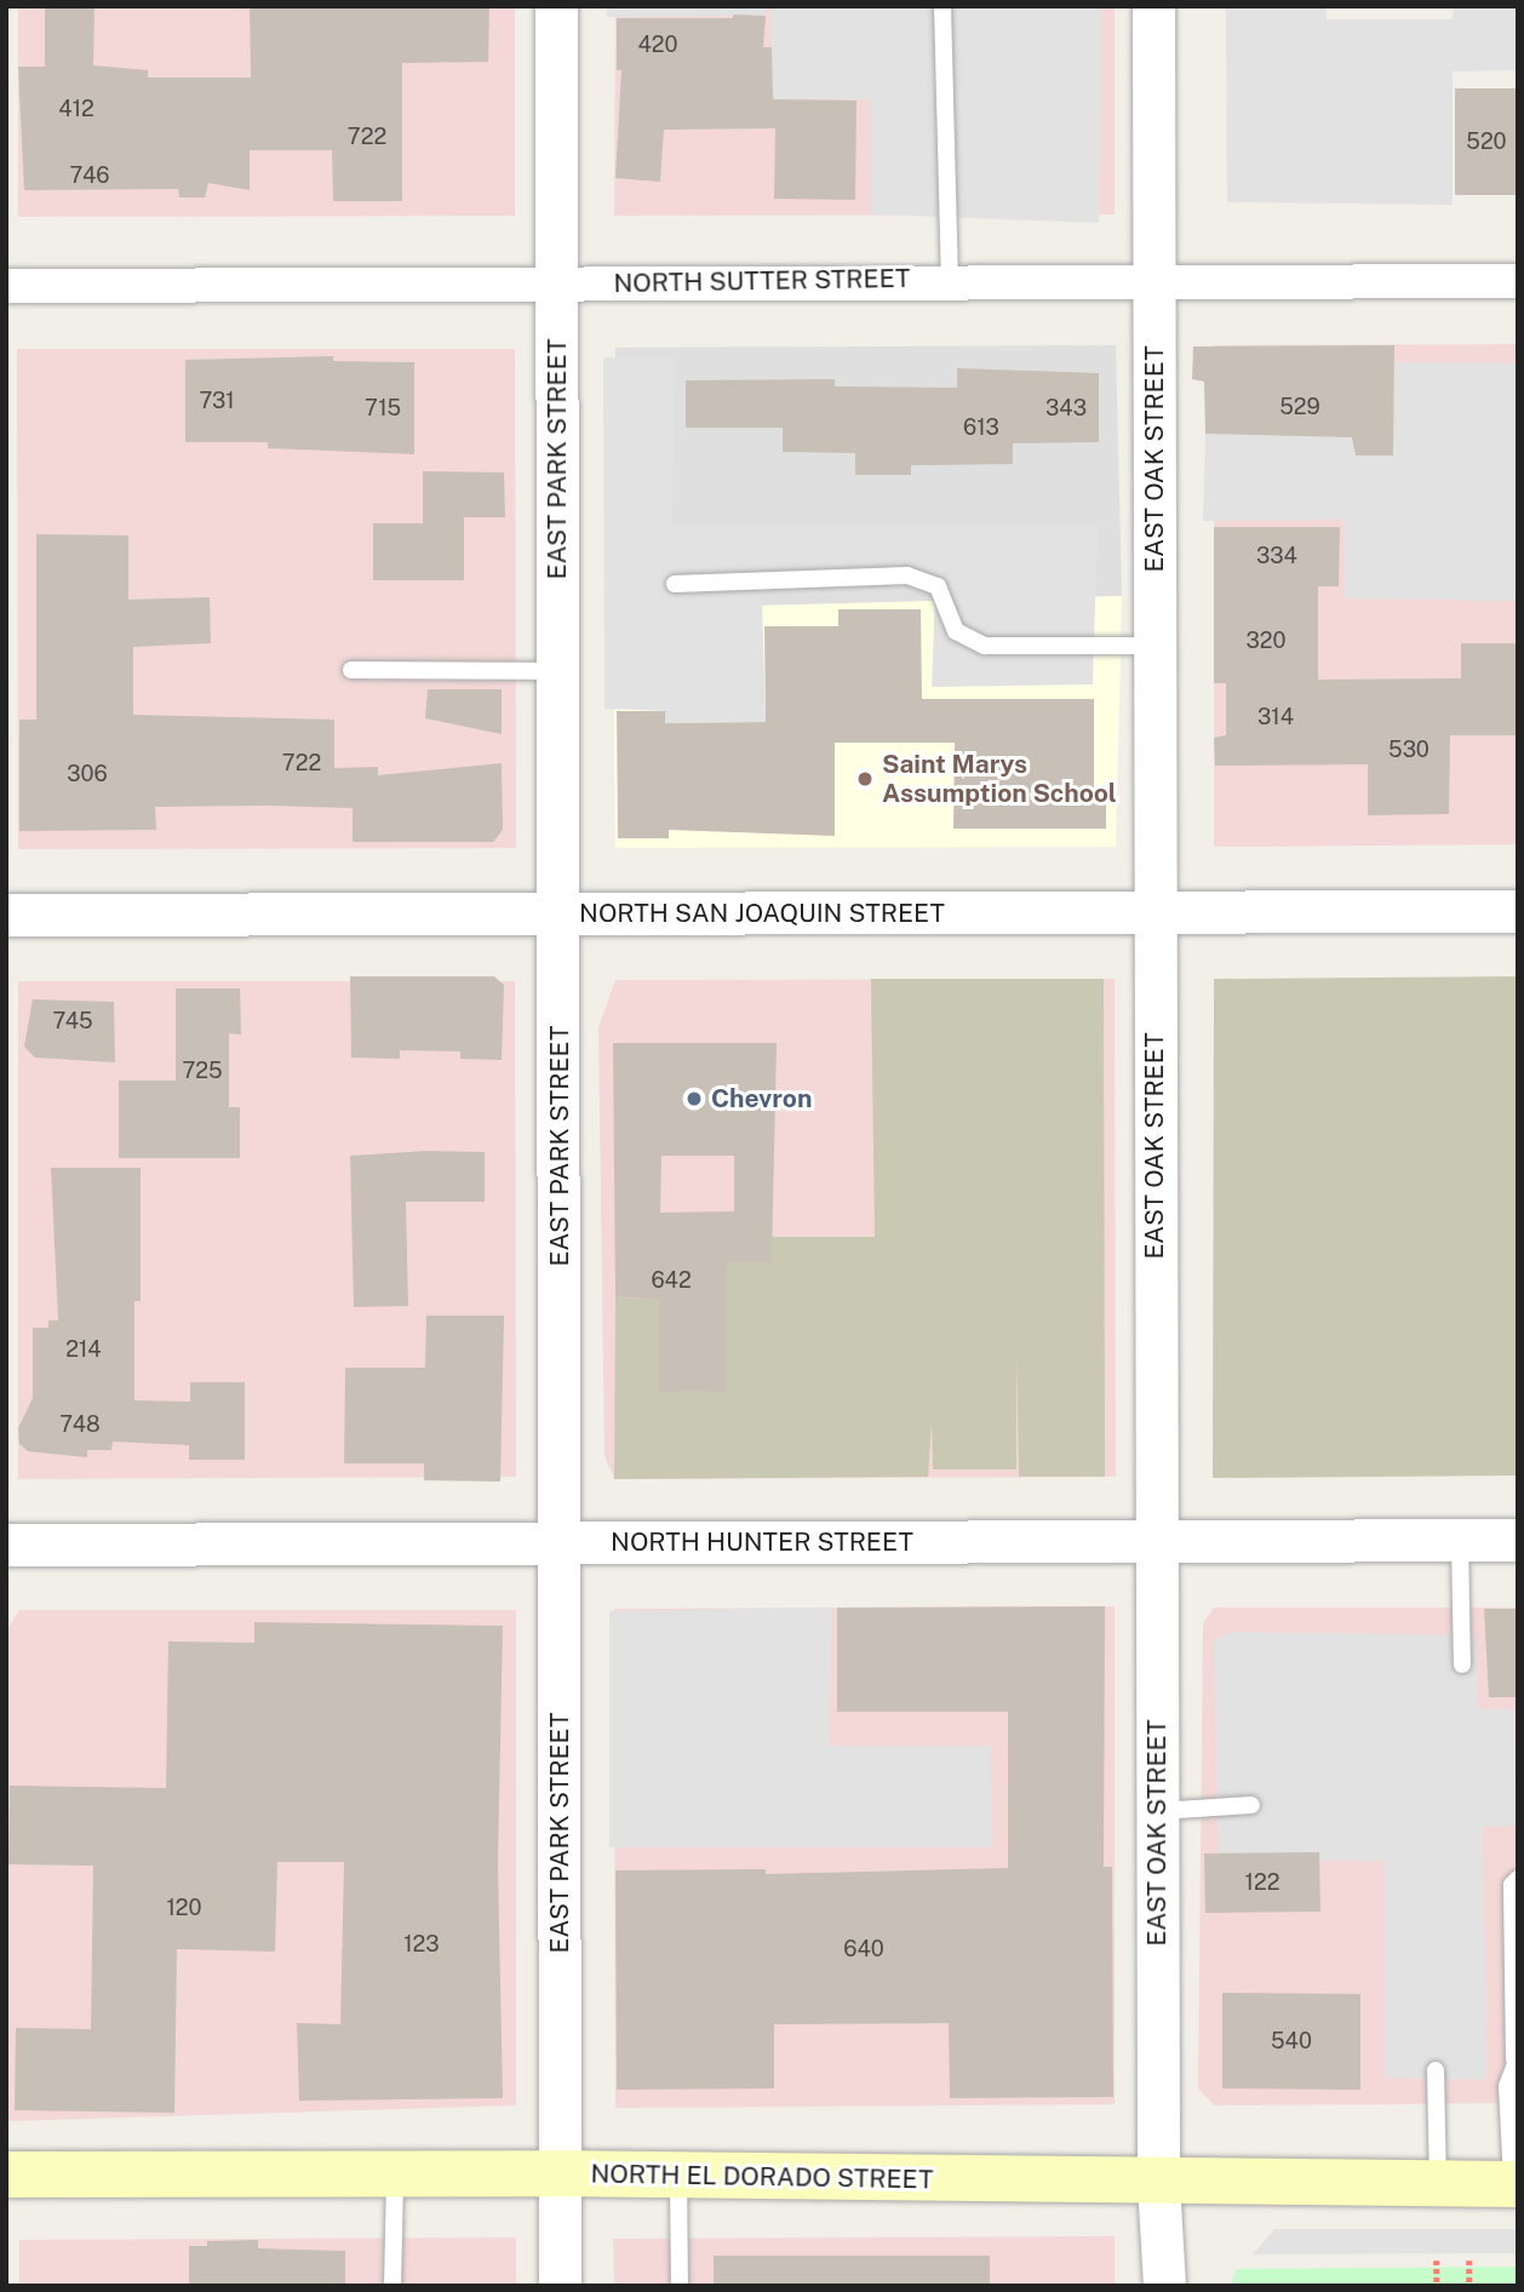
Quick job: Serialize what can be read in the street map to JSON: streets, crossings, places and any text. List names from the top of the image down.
{
  "streets": {
    "main road": ["NORTH EL DORADO STREET"],
    "street": [
      "NORTH SUTTER STREET",
      "EAST PARK STREET",
      "EAST OAK STREET",
      "NORTH SAN JOAQUIN STREET",
      "NORTH HUNTER STREET"
    ]
  },
  "crossings": [
    ["NORTH SUTTER STREET", "EAST PARK STREET"],
    ["NORTH SUTTER STREET", "EAST OAK STREET"],
    ["EAST PARK STREET", "NORTH SAN JOAQUIN STREET"],
    ["EAST PARK STREET", "NORTH HUNTER STREET"],
    ["EAST PARK STREET", "NORTH EL DORADO STREET"],
    ["EAST OAK STREET", "NORTH SAN JOAQUIN STREET"],
    ["EAST OAK STREET", "NORTH HUNTER STREET"],
    ["EAST OAK STREET", "NORTH EL DORADO STREET"]
  ],
  "places": ["Saint Marys Assumption School", "Chevron"],
  "house_numbers": [
    "420",
    "412",
    "722",
    "520",
    "746",
    "731",
    "529",
    "715",
    "343",
    "613",
    "334",
    "320",
    "314",
    "530",
    "722",
    "306",
    "745",
    "725",
    "642",
    "214",
    "748",
    "122",
    "120",
    "123",
    "640",
    "540"
  ]
}
